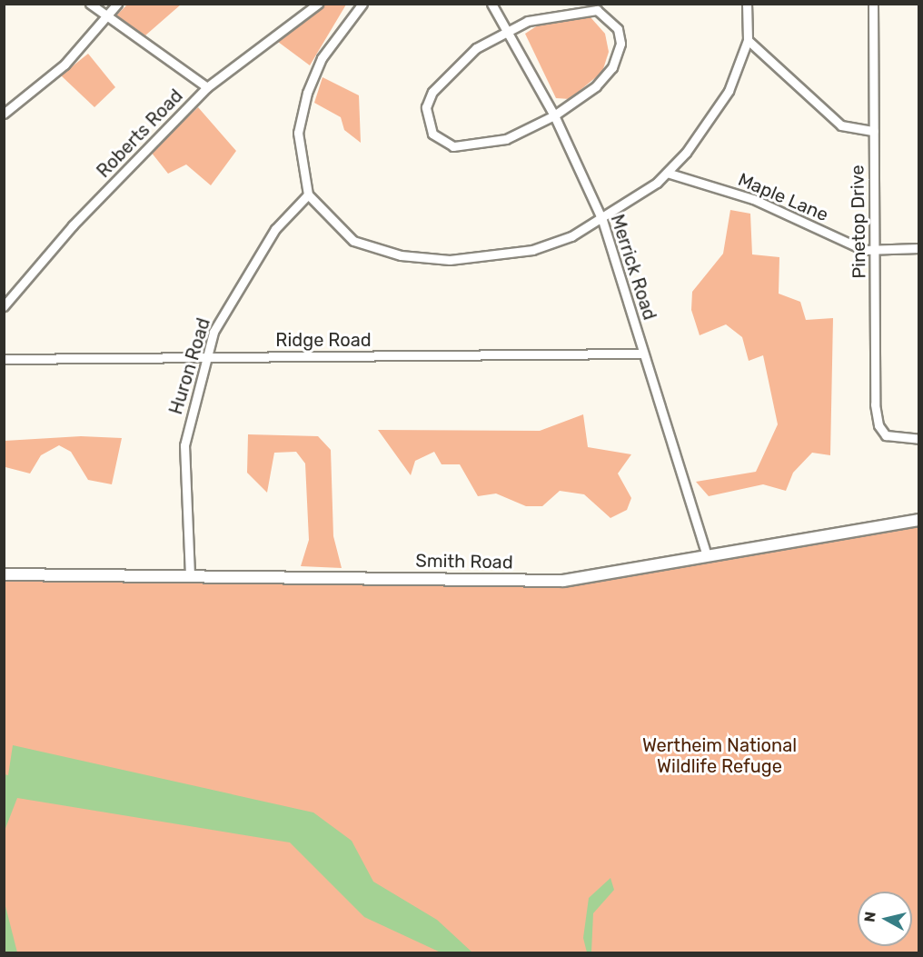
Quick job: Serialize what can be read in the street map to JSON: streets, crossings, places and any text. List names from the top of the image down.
{
  "streets": {
    "street": [
      "Roberts Road",
      "Maple Lane",
      "Pinetop Drive",
      "Merrick Road",
      "Ridge Road",
      "Huron Road",
      "Smith Road"
    ]
  },
  "crossings": [
    ["Maple Lane", "Pinetop Drive"],
    ["Merrick Road", "Ridge Road"],
    ["Merrick Road", "Smith Road"],
    ["Ridge Road", "Huron Road"],
    ["Huron Road", "Smith Road"]
  ],
  "parks": ["Wertheim National Wildlife Refuge"],
  "north": "left"
}
